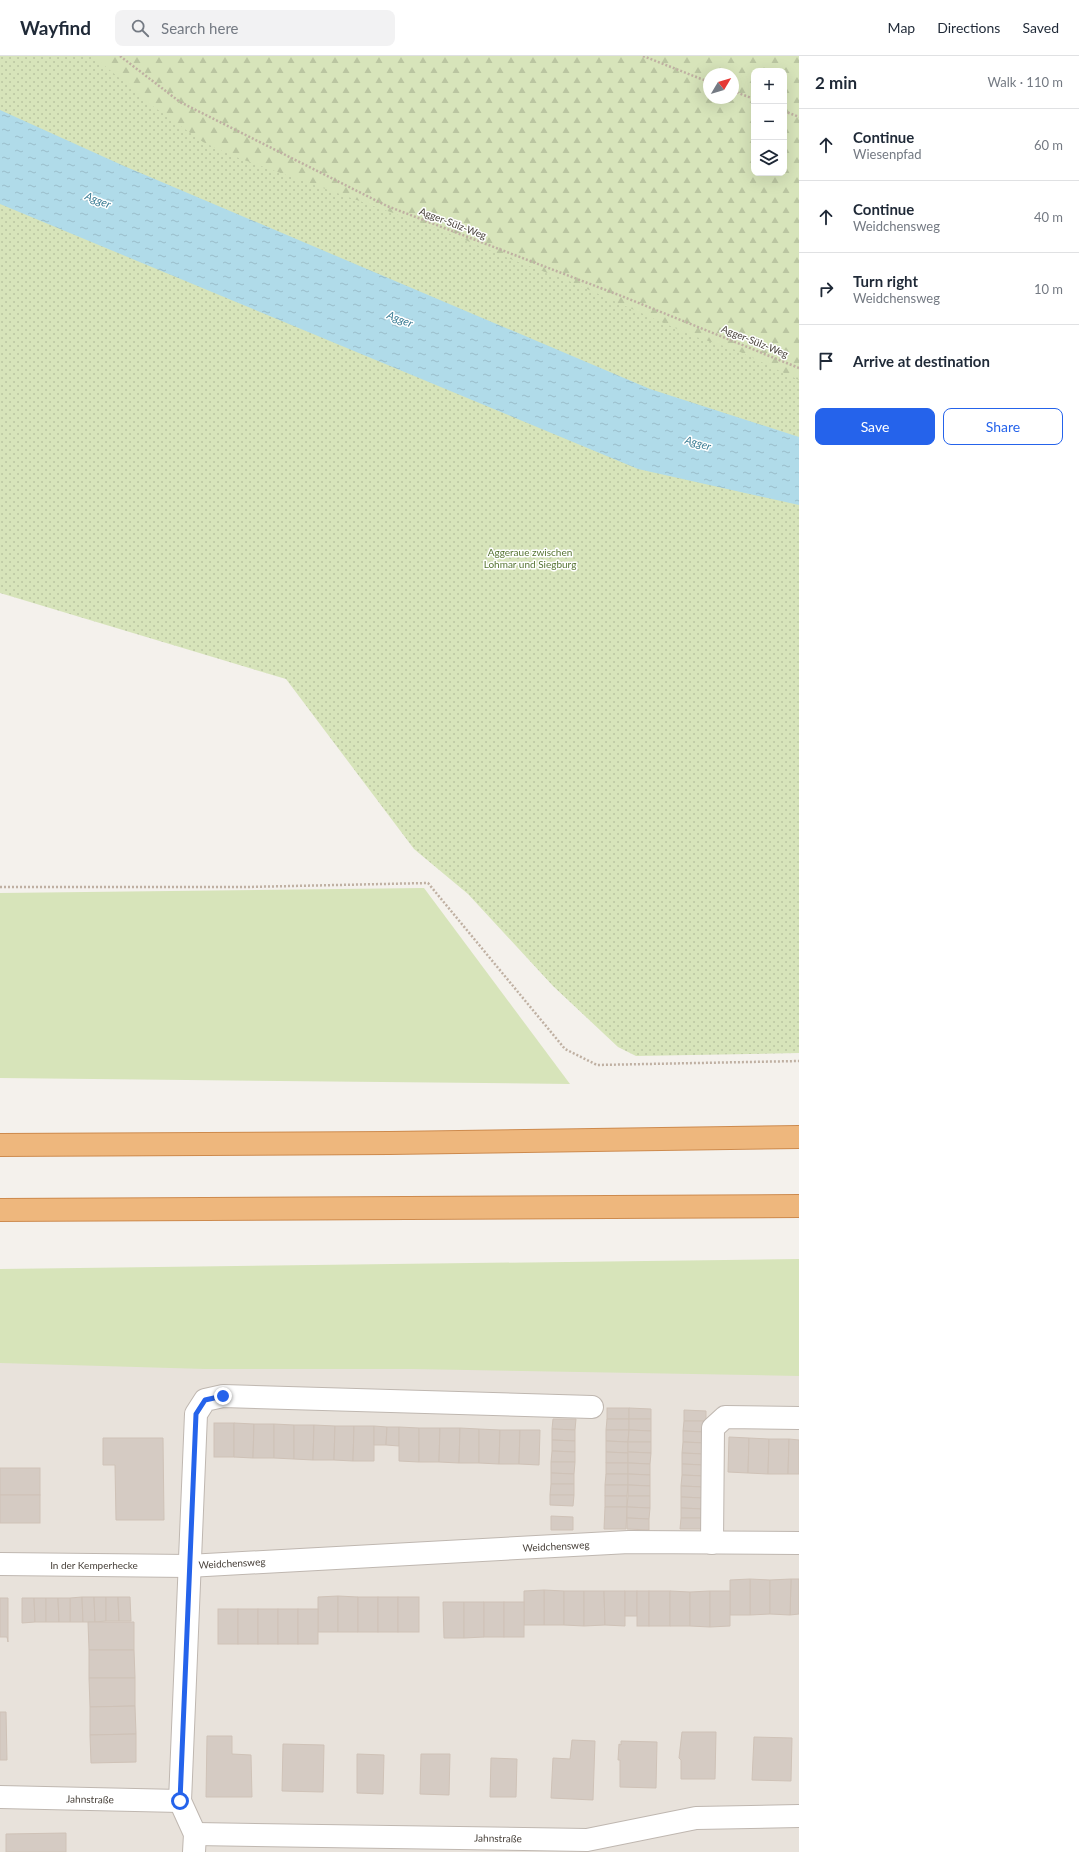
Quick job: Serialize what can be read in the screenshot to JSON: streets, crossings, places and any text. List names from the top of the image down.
{
  "streets": {
    "street": ["Weidchensweg", "In der Kemperhecke", "Jahnstraße"],
    "path": ["Agger-Sülz-Weg"]
  },
  "crossings": [
    ["Weidchensweg", "In der Kemperhecke"]
  ],
  "water": ["Agger"],
  "parks": ["Aggeraue zwischen Lohmar und Siegburg"],
  "north": "top right",
  "page": {
    "header": "Wayfind",
    "search": "Search here",
    "nav": ["Map", "Directions", "Saved"],
    "heading": ["2 min", "Walk · 110 m"],
    "map_buttons": ["+", "−"],
    "list": [
      ["Continue", "Wiesenpfad", "60 m"],
      ["Continue", "Weidchensweg", "40 m"],
      ["Turn right", "Weidchensweg", "10 m"],
      "Arrive at destination"
    ],
    "buttons": ["Save", "Share"]
  }
}
